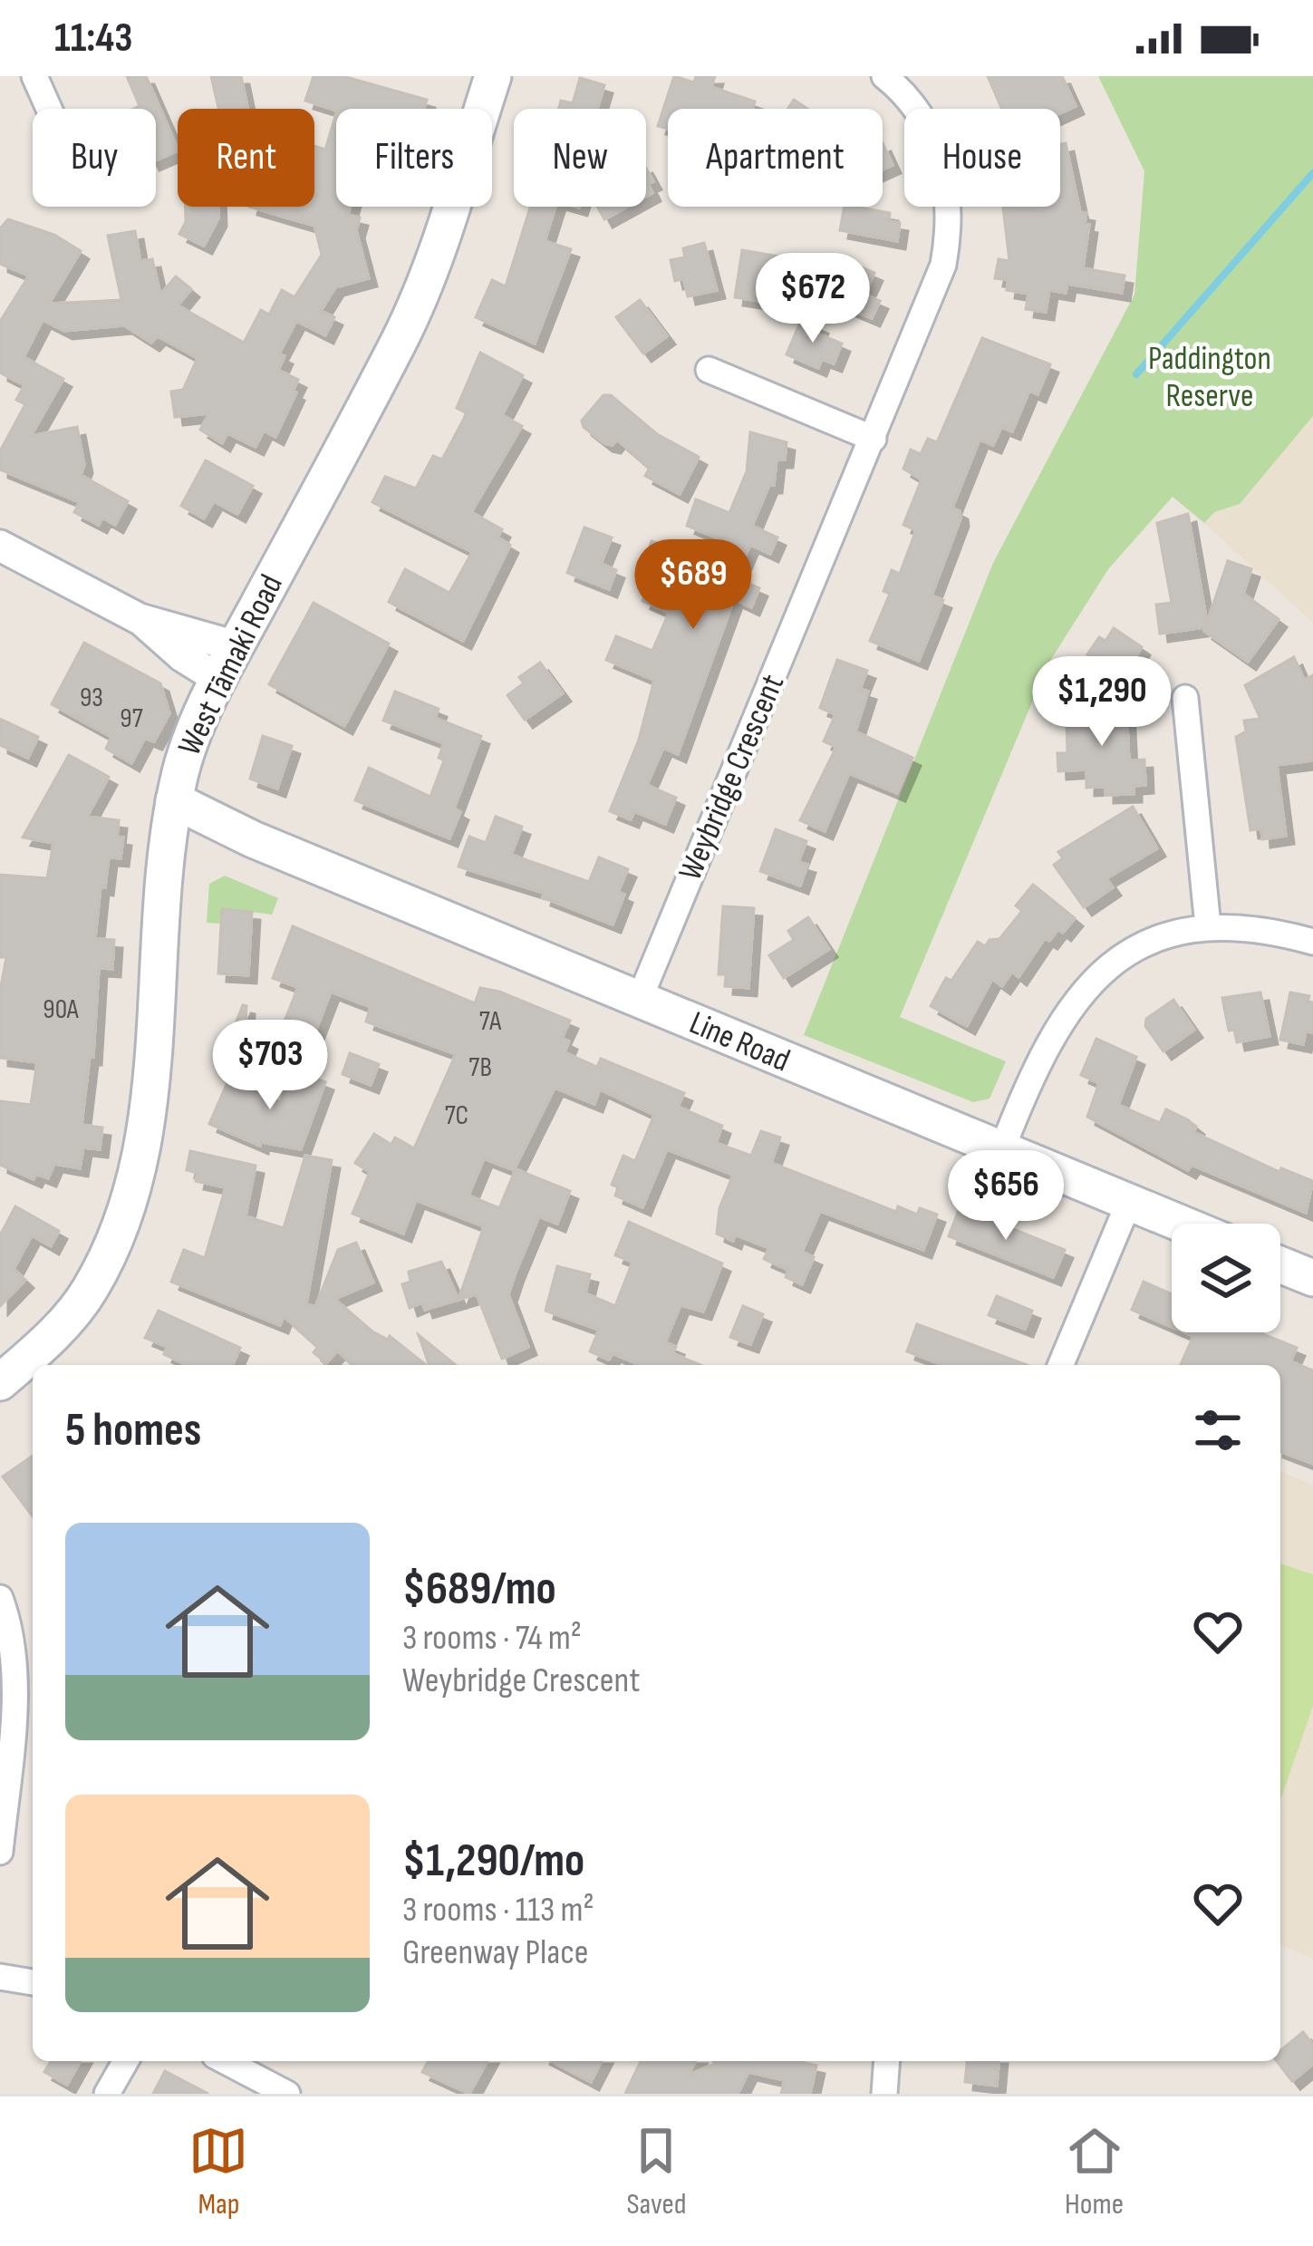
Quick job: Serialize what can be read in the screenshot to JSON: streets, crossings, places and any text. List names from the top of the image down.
{
  "streets": {
    "main road": ["West Tāmaki Road", "Line Road"],
    "street": ["Weybridge Crescent"]
  },
  "crossings": [
    ["West Tāmaki Road", "Line Road"],
    ["Weybridge Crescent", "Line Road"]
  ],
  "parks": ["Paddington Reserve"],
  "house_numbers": [
    "93",
    "97",
    "90A",
    "7A",
    "7B",
    "7C"
  ],
  "page": {
    "status": "11:43",
    "chip": [
      "Buy",
      "Rent",
      "Filters",
      "New",
      "Apartment",
      "House"
    ],
    "price": [
      "$672",
      "$689",
      "$1,290",
      "$703",
      "$656"
    ],
    "heading": "5 homes",
    "list": [
      {
        "name": "$689/mo",
        "note": "3 rooms · 74 m² · Weybridge Crescent"
      },
      {
        "name": "$1,290/mo",
        "note": "3 rooms · 113 m² · Greenway Place"
      }
    ],
    "tabs": ["Map", "Saved", "Home"]
  }
}
